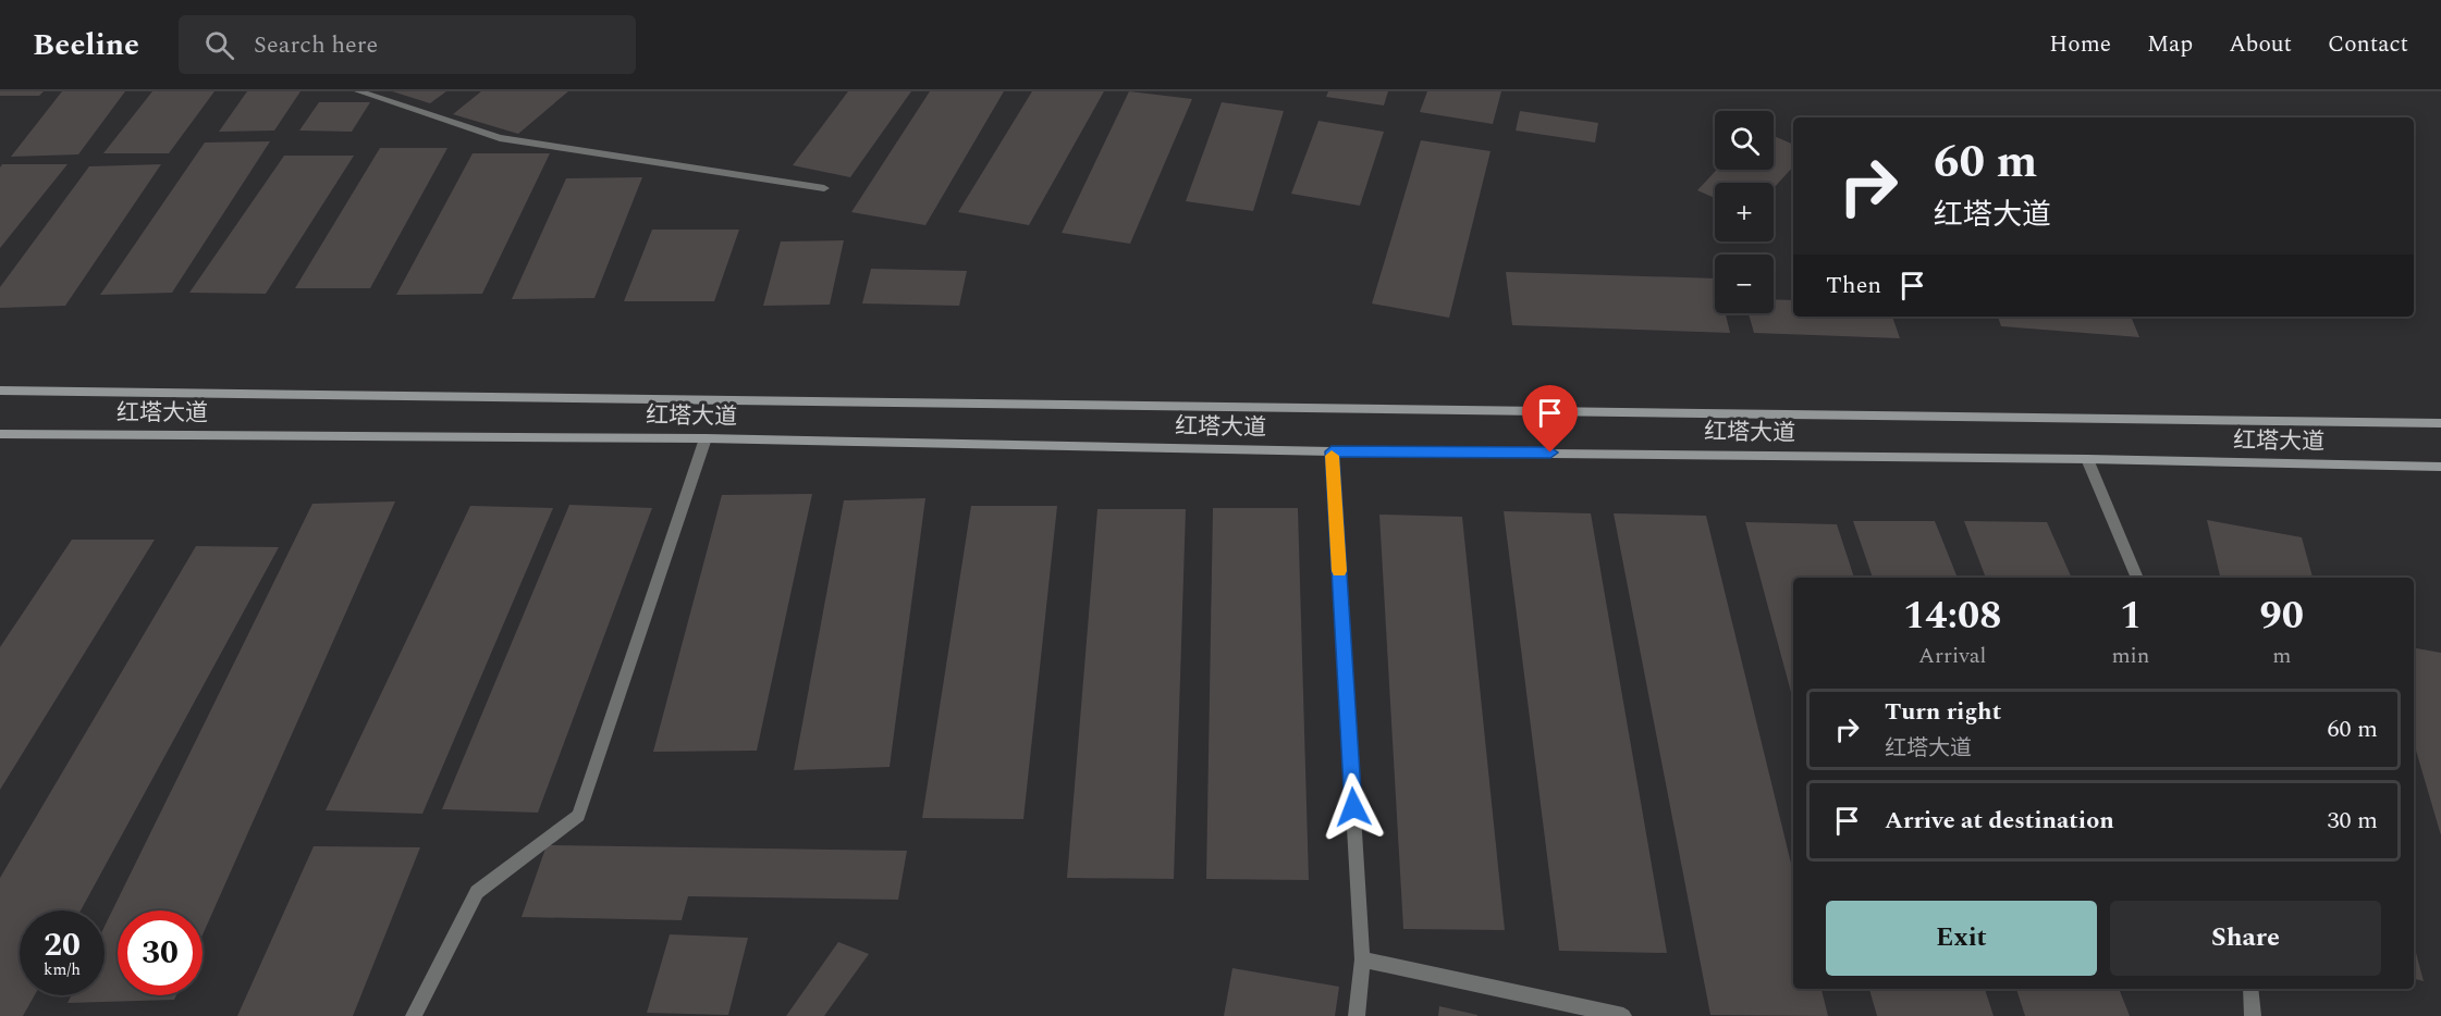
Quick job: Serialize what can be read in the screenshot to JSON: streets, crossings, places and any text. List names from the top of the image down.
{
  "streets": {
    "main road": ["红塔大道"]
  },
  "page": {
    "header": "Beeline",
    "search": "Search here",
    "nav": [
      "Home",
      "Map",
      "About",
      "Contact"
    ],
    "map_buttons": ["+", "−"],
    "turn": ["60 m", "红塔大道"],
    "then": "Then",
    "eta": [
      "14:08",
      "Arrival",
      "1",
      "min",
      "90",
      "m"
    ],
    "list": [
      {
        "name": "Turn right",
        "note": "红塔大道",
        "value": "60 m"
      },
      {
        "name": "Arrive at destination",
        "value": "30 m"
      }
    ],
    "buttons": ["Exit", "Share"],
    "speed": "20 km/h",
    "limit": "30"
  }
}
